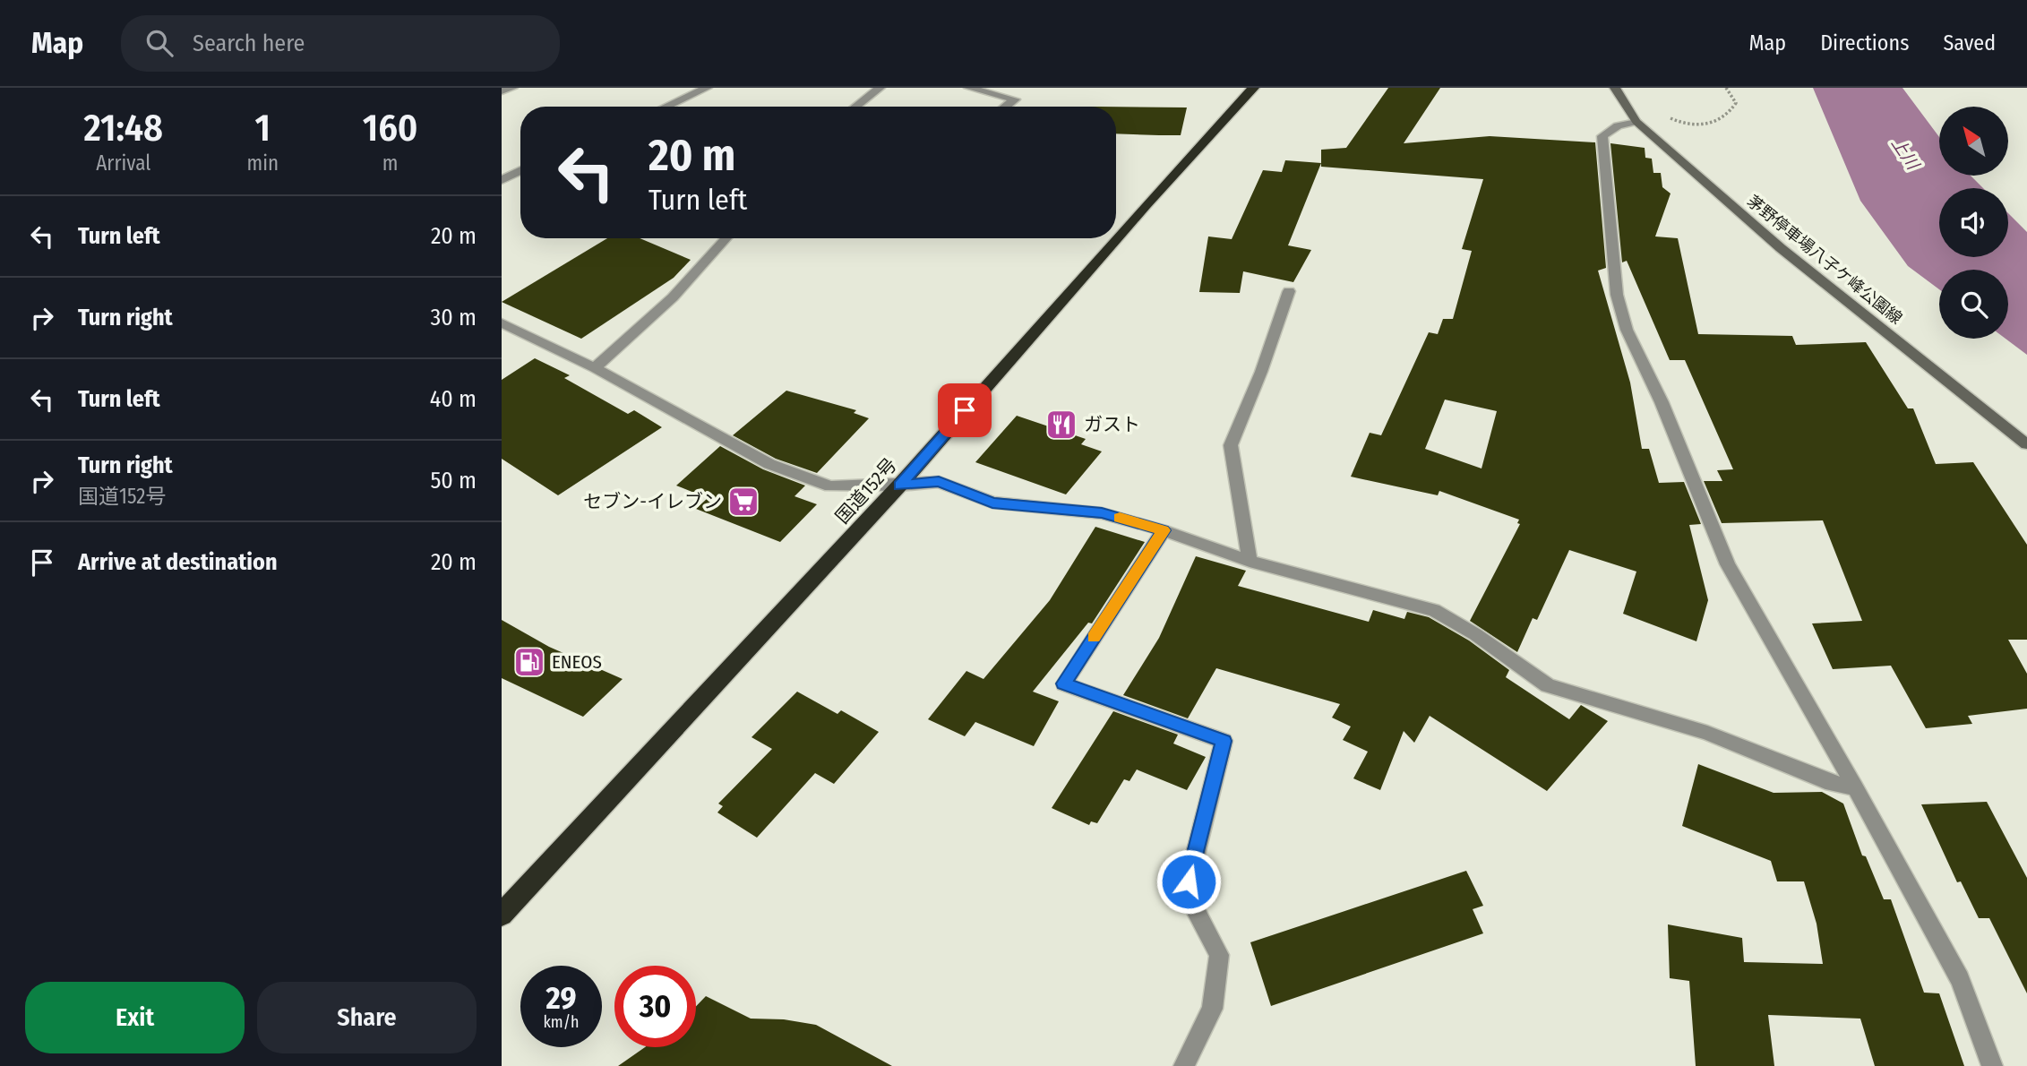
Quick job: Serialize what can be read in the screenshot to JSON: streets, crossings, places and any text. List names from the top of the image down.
{
  "streets": {
    "highway": ["国道152号"],
    "main road": ["茅野停車場八子ケ峰公園線"]
  },
  "water": ["上川"],
  "places": {
    "restaurant": ["ガスト"],
    "supermarket": ["セブン-イレブン"],
    "fuel station": ["ENEOS"]
  },
  "north": "top left",
  "page": {
    "header": "Map",
    "search": "Search here",
    "nav": ["Map", "Directions", "Saved"],
    "eta": [
      "21:48",
      "Arrival",
      "1",
      "min",
      "160",
      "m"
    ],
    "turn": ["20 m", "Turn left"],
    "list": [
      {
        "name": "Turn left",
        "value": "20 m"
      },
      {
        "name": "Turn right",
        "value": "30 m"
      },
      {
        "name": "Turn left",
        "value": "40 m"
      },
      {
        "name": "Turn right",
        "note": "国道152号",
        "value": "50 m"
      },
      {
        "name": "Arrive at destination",
        "value": "20 m"
      }
    ],
    "speed": "29 km/h",
    "limit": "30",
    "buttons": ["Exit", "Share"]
  }
}
